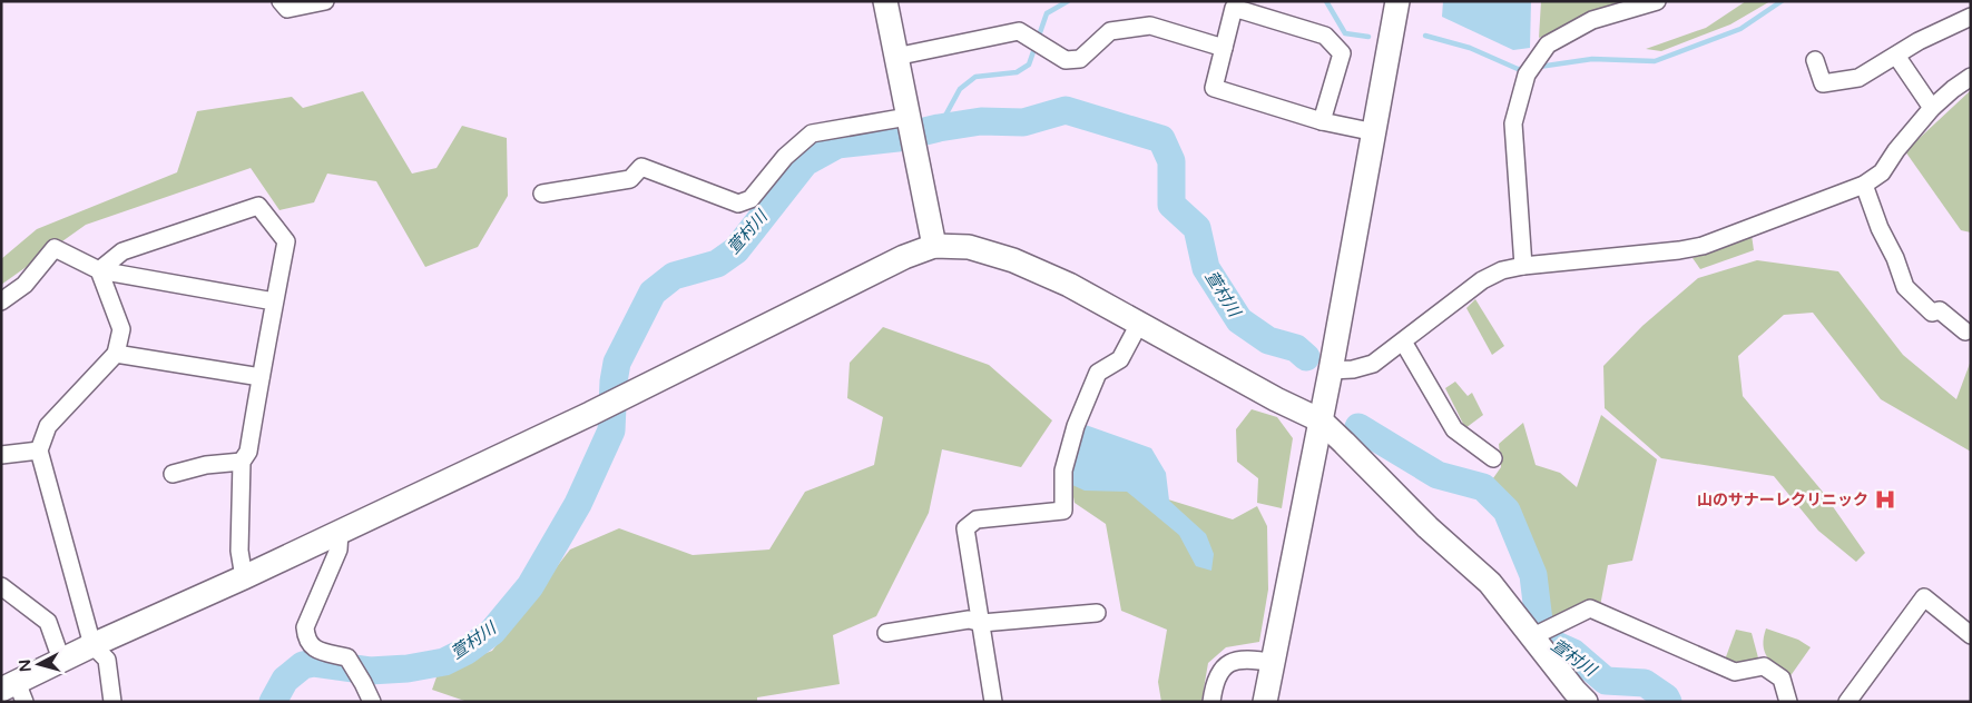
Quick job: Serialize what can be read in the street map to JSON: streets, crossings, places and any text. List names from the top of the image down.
{
  "water": ["萱村川"],
  "places": {
    "hospital": ["山のサナーレクリニック"]
  },
  "north": "left"
}
